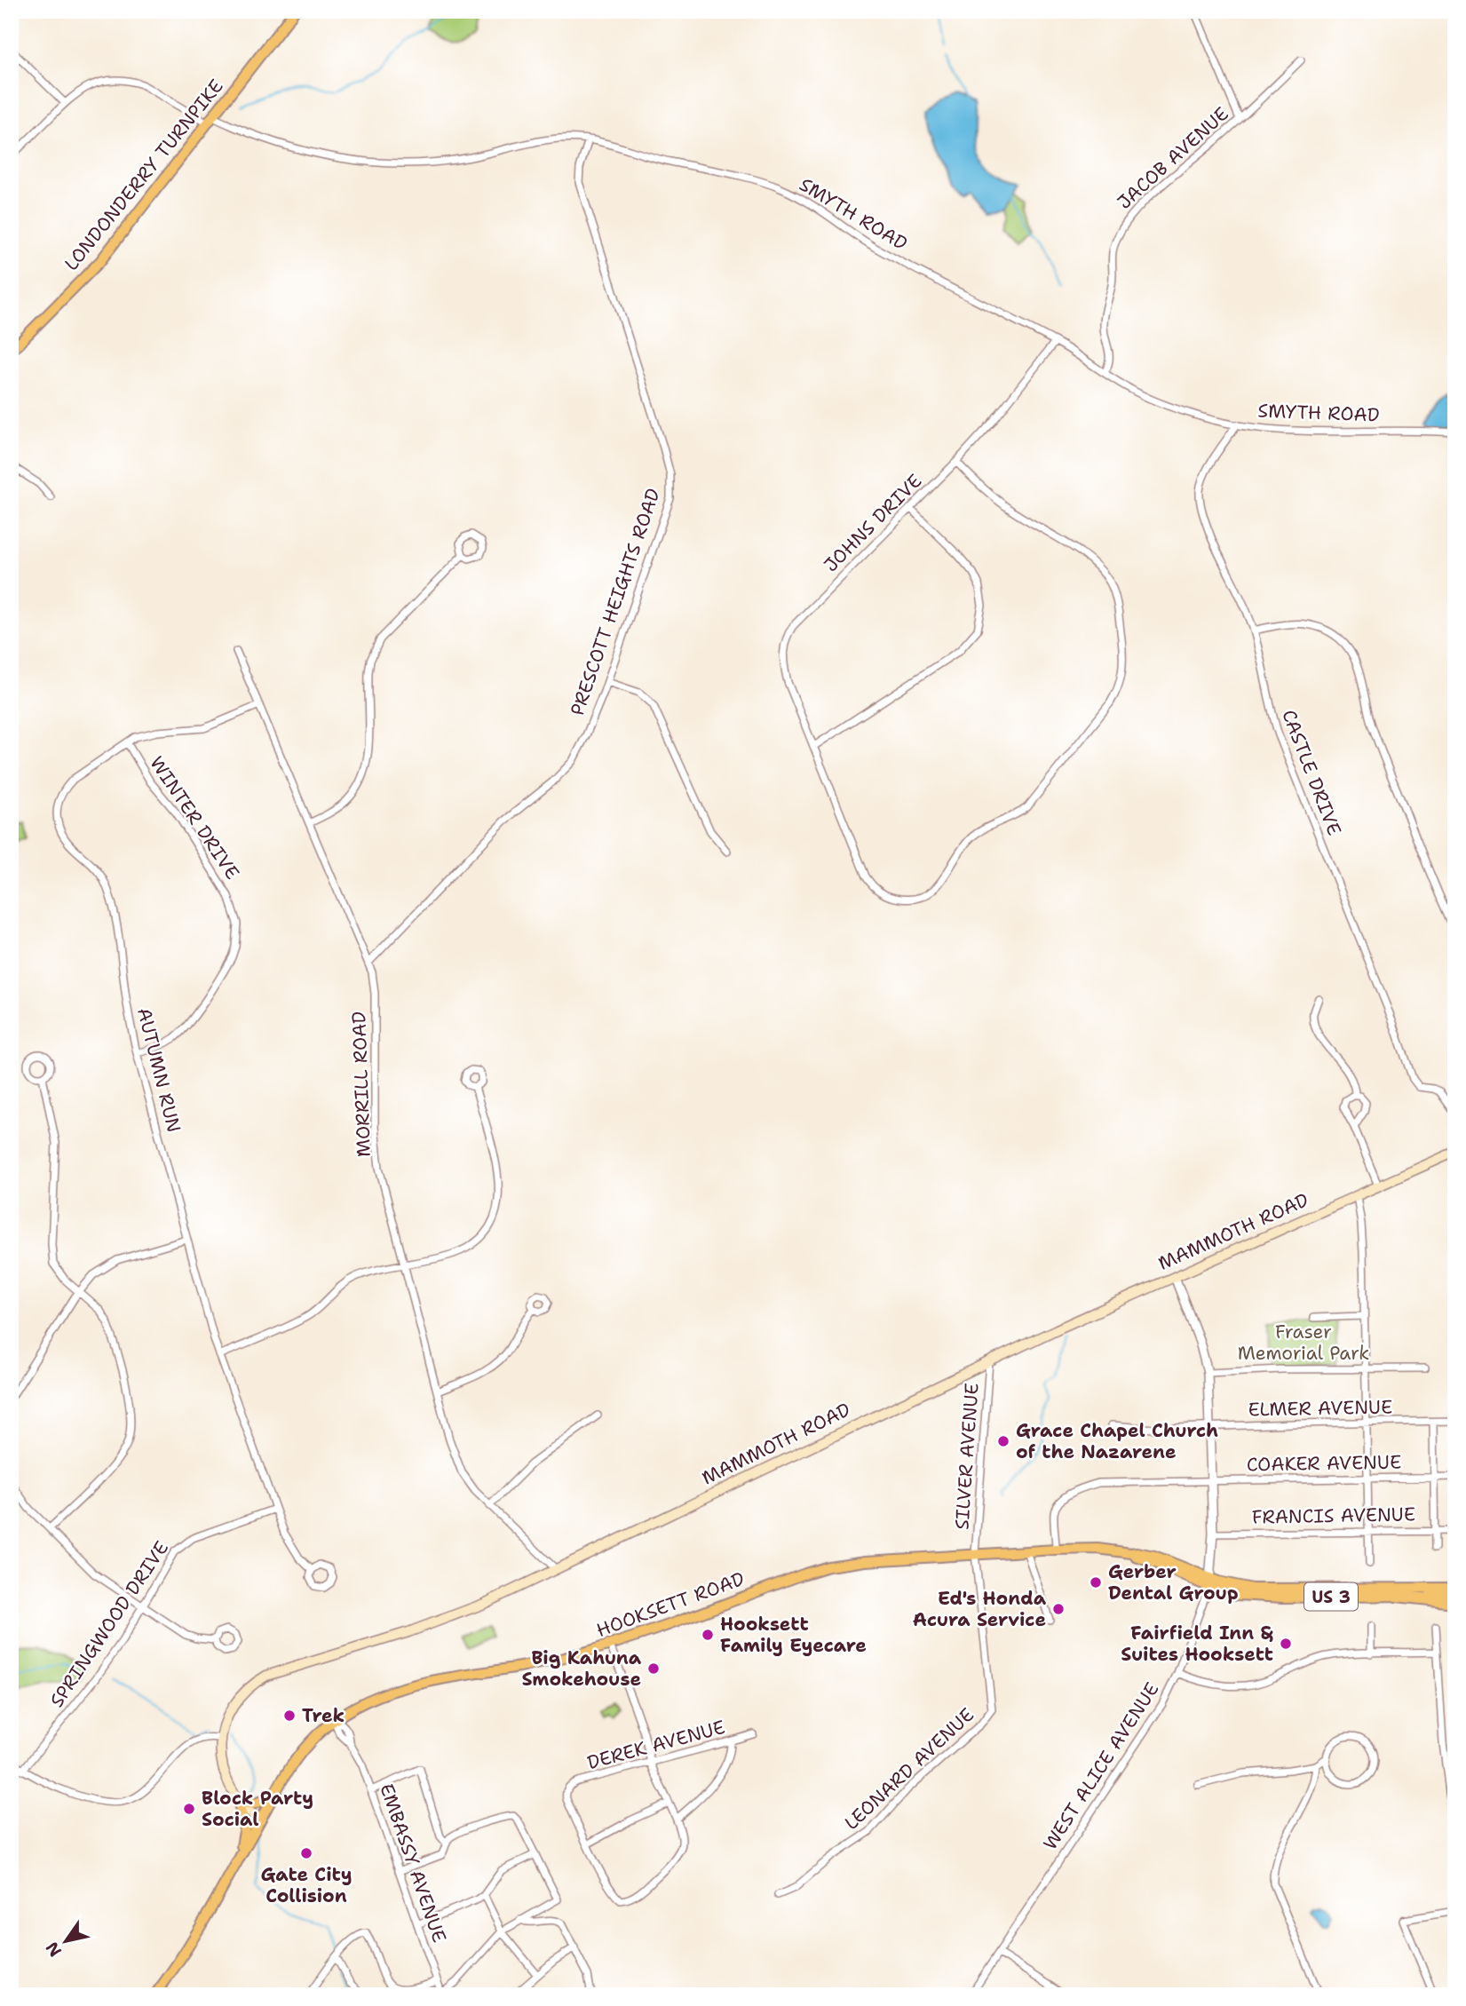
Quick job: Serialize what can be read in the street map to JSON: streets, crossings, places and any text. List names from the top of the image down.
{
  "streets": {
    "main road": [
      "LONDONDERRY TURNPIKE",
      "MAMMOTH ROAD",
      "US 3",
      "HOOKSETT ROAD"
    ],
    "street": [
      "JACOB AVENUE",
      "SMYTH ROAD",
      "JOHNS DRIVE",
      "PRESCOTT HEIGHTS ROAD",
      "CASTLE DRIVE",
      "WINTER DRIVE",
      "AUTUMN RUN",
      "MORRILL ROAD",
      "ELMER AVENUE",
      "SILVER AVENUE",
      "COAKER AVENUE",
      "FRANCIS AVENUE",
      "SPRINGWOOD DRIVE",
      "DEREK AVENUE",
      "WEST ALICE AVENUE",
      "LEONARD AVENUE",
      "EMBASSY AVENUE"
    ]
  },
  "crossings": [
    ["JACOB AVENUE", "SMYTH ROAD"],
    ["LONDONDERRY TURNPIKE", "SMYTH ROAD"],
    ["SMYTH ROAD", "JOHNS DRIVE"],
    ["SMYTH ROAD", "PRESCOTT HEIGHTS ROAD"],
    ["SMYTH ROAD", "CASTLE DRIVE"],
    ["PRESCOTT HEIGHTS ROAD", "MORRILL ROAD"],
    ["WINTER DRIVE", "AUTUMN RUN"],
    ["AUTUMN RUN", "MORRILL ROAD"],
    ["AUTUMN RUN", "SPRINGWOOD DRIVE"],
    ["MORRILL ROAD", "MAMMOTH ROAD"],
    ["MAMMOTH ROAD", "SILVER AVENUE"],
    ["MAMMOTH ROAD", "HOOKSETT ROAD"],
    ["SILVER AVENUE", "HOOKSETT ROAD"],
    ["SILVER AVENUE", "LEONARD AVENUE"],
    ["COAKER AVENUE", "HOOKSETT ROAD"],
    ["HOOKSETT ROAD", "WEST ALICE AVENUE"],
    ["HOOKSETT ROAD", "LEONARD AVENUE"],
    ["HOOKSETT ROAD", "EMBASSY AVENUE"]
  ],
  "parks": ["Fraser Memorial Park"],
  "places": [
    "Grace Chapel Church of the Nazarene",
    "Gerber Dental Group",
    "Ed's Honda Acura Service",
    "Hooksett Family Eyecare",
    "Fairfield Inn & Suites Hooksett",
    "Big Kahuna Smokehouse",
    "Trek",
    "Block Party Social",
    "Gate City Collision"
  ],
  "north": "bottom left"
}
